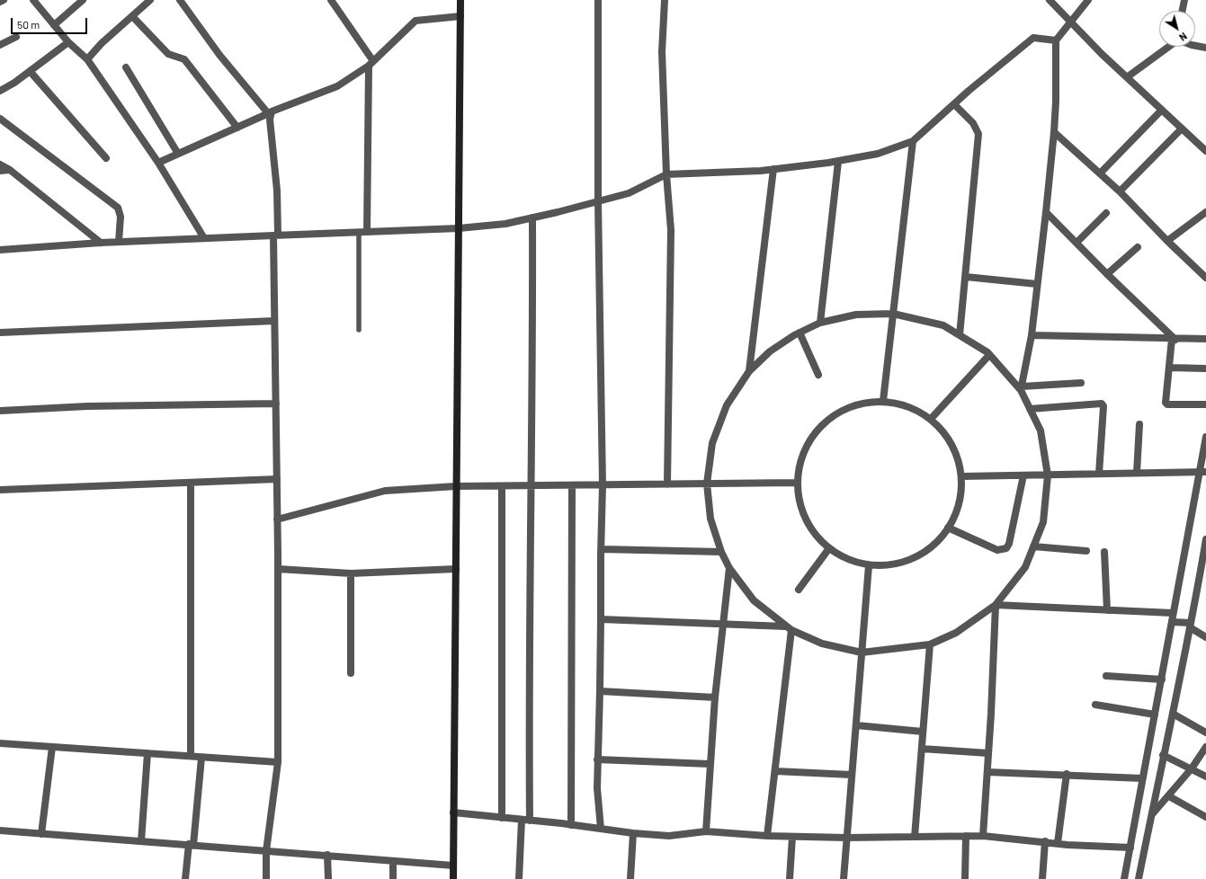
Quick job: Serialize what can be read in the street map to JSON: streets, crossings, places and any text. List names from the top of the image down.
{
  "scale_bar": "50 m",
  "north": "bottom right"
}
